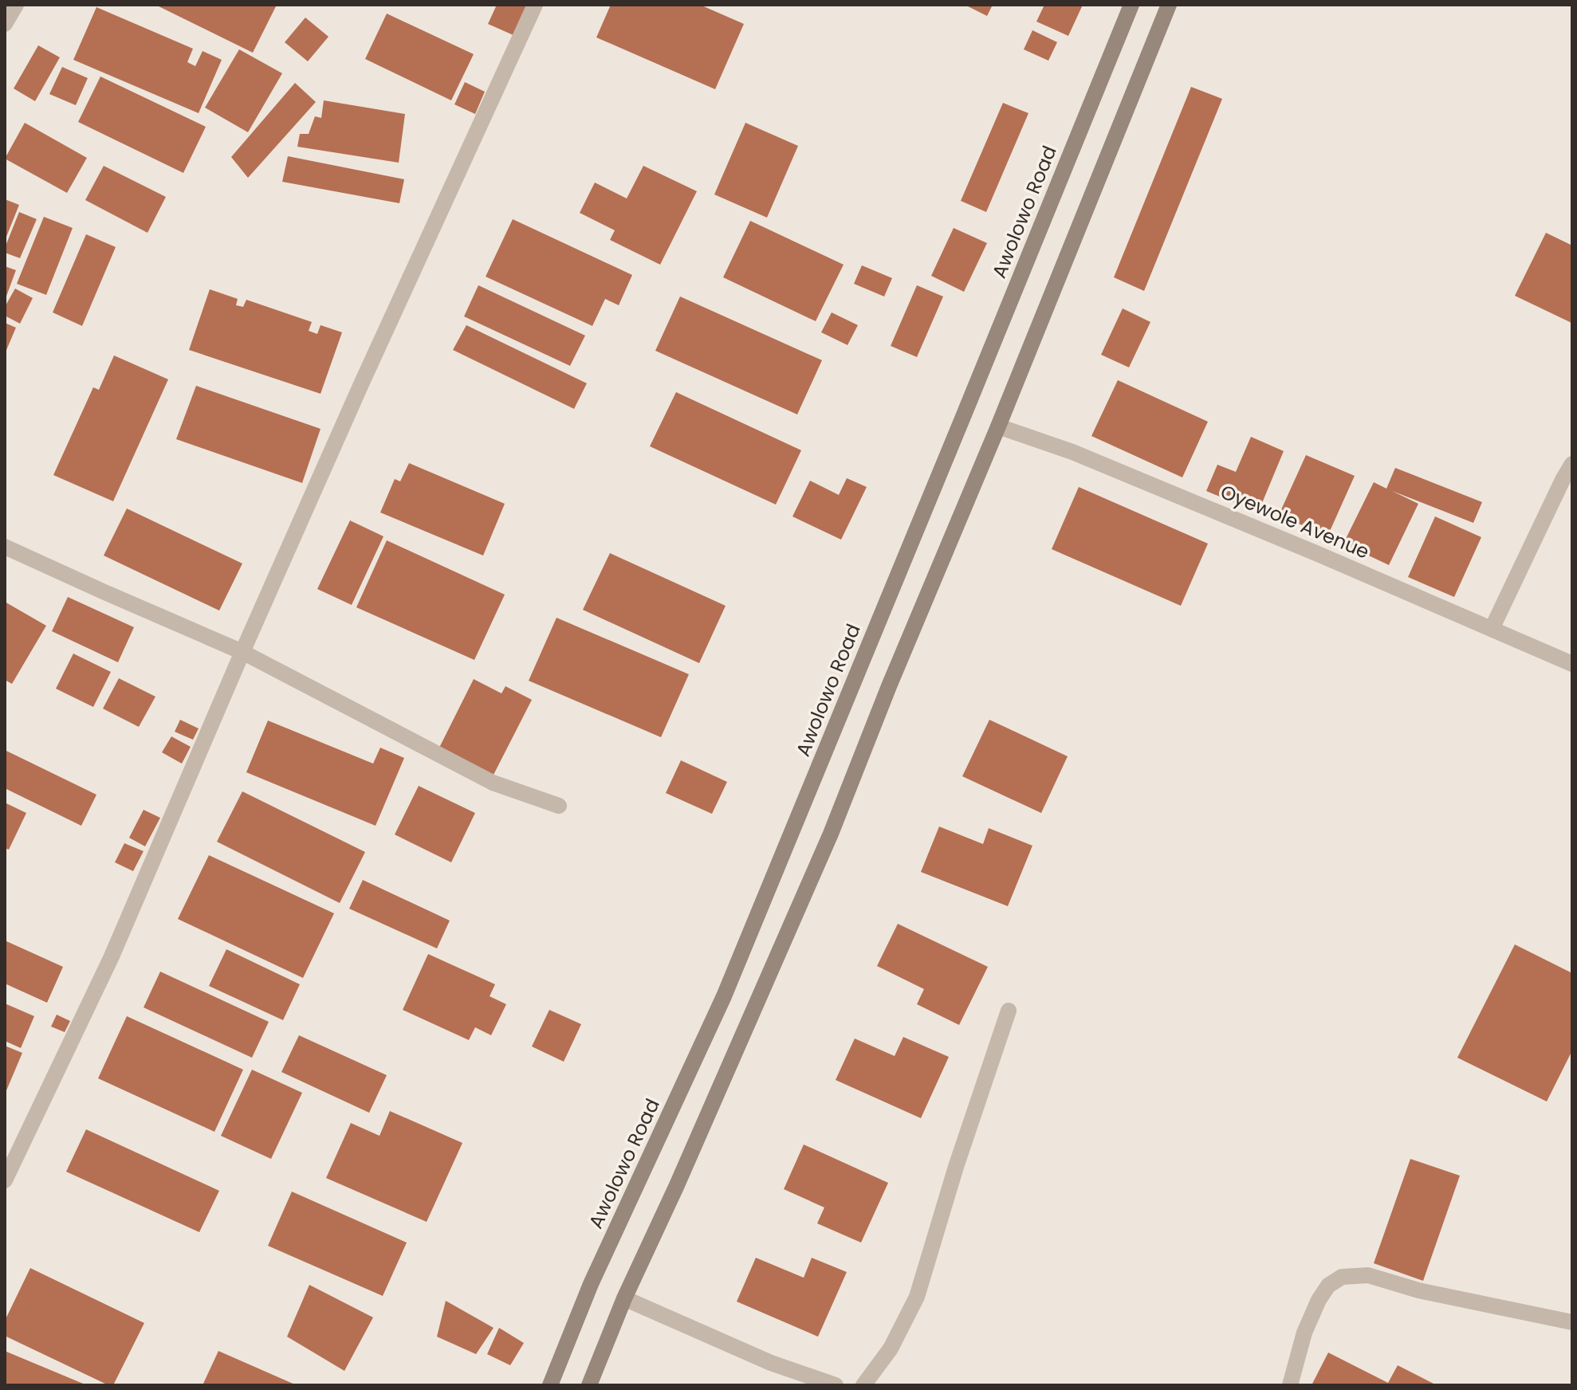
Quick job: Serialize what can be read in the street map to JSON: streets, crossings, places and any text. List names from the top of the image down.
{
  "streets": {
    "main road": ["Awolowo Road"],
    "street": ["Oyewole Avenue"]
  }
}
